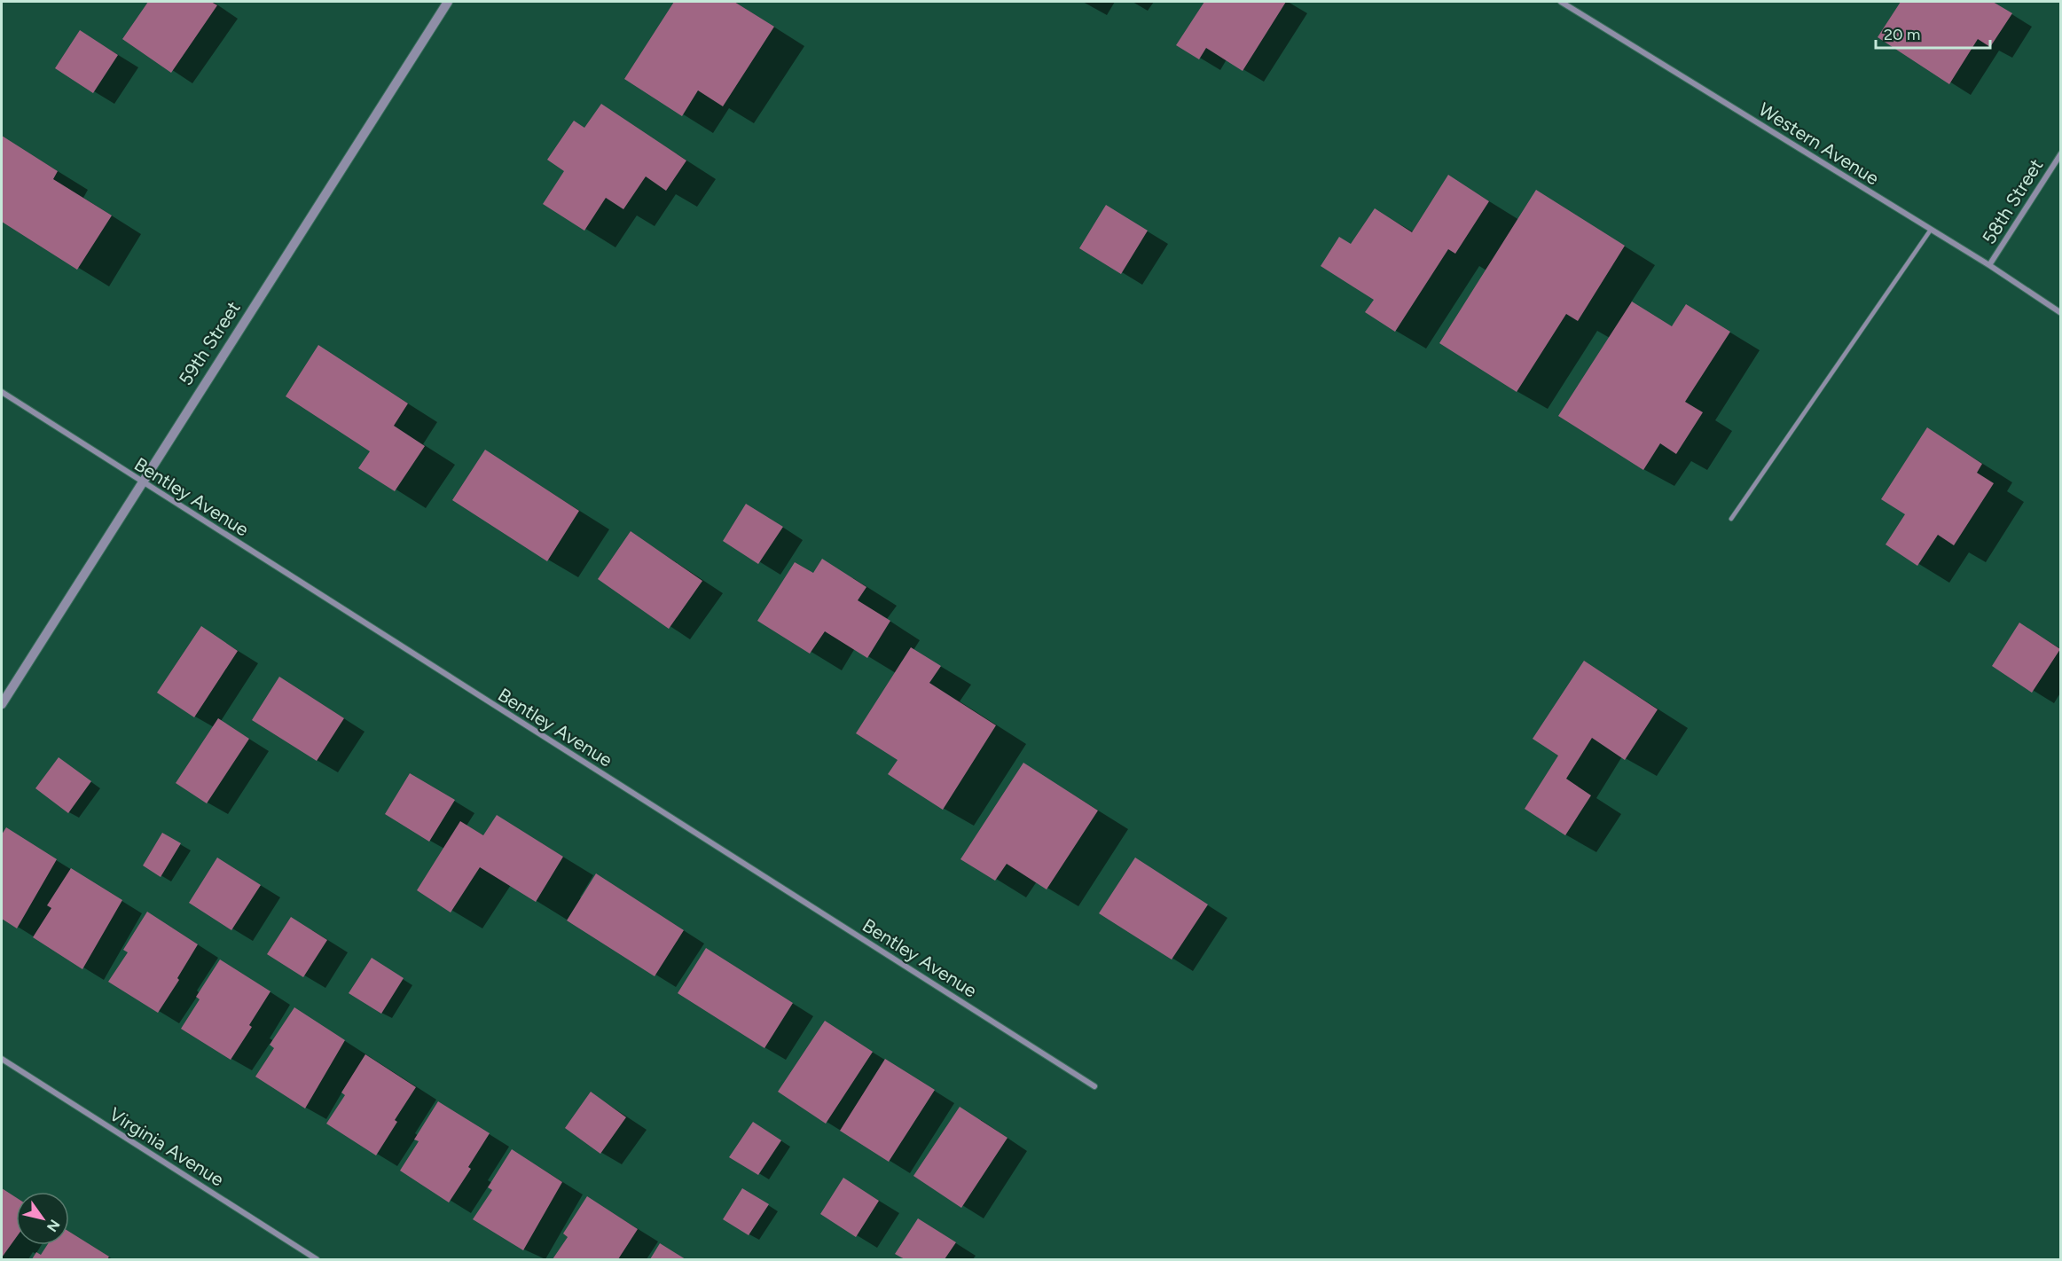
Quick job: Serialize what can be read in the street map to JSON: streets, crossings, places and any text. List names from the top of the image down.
{
  "streets": {
    "street": [
      "Western Avenue",
      "58th Street",
      "59th Street",
      "Bentley Avenue",
      "Virginia Avenue"
    ]
  },
  "crossings": [
    ["Western Avenue", "58th Street"],
    ["59th Street", "Bentley Avenue"]
  ],
  "scale_bar": "20 m",
  "north": "bottom right"
}
